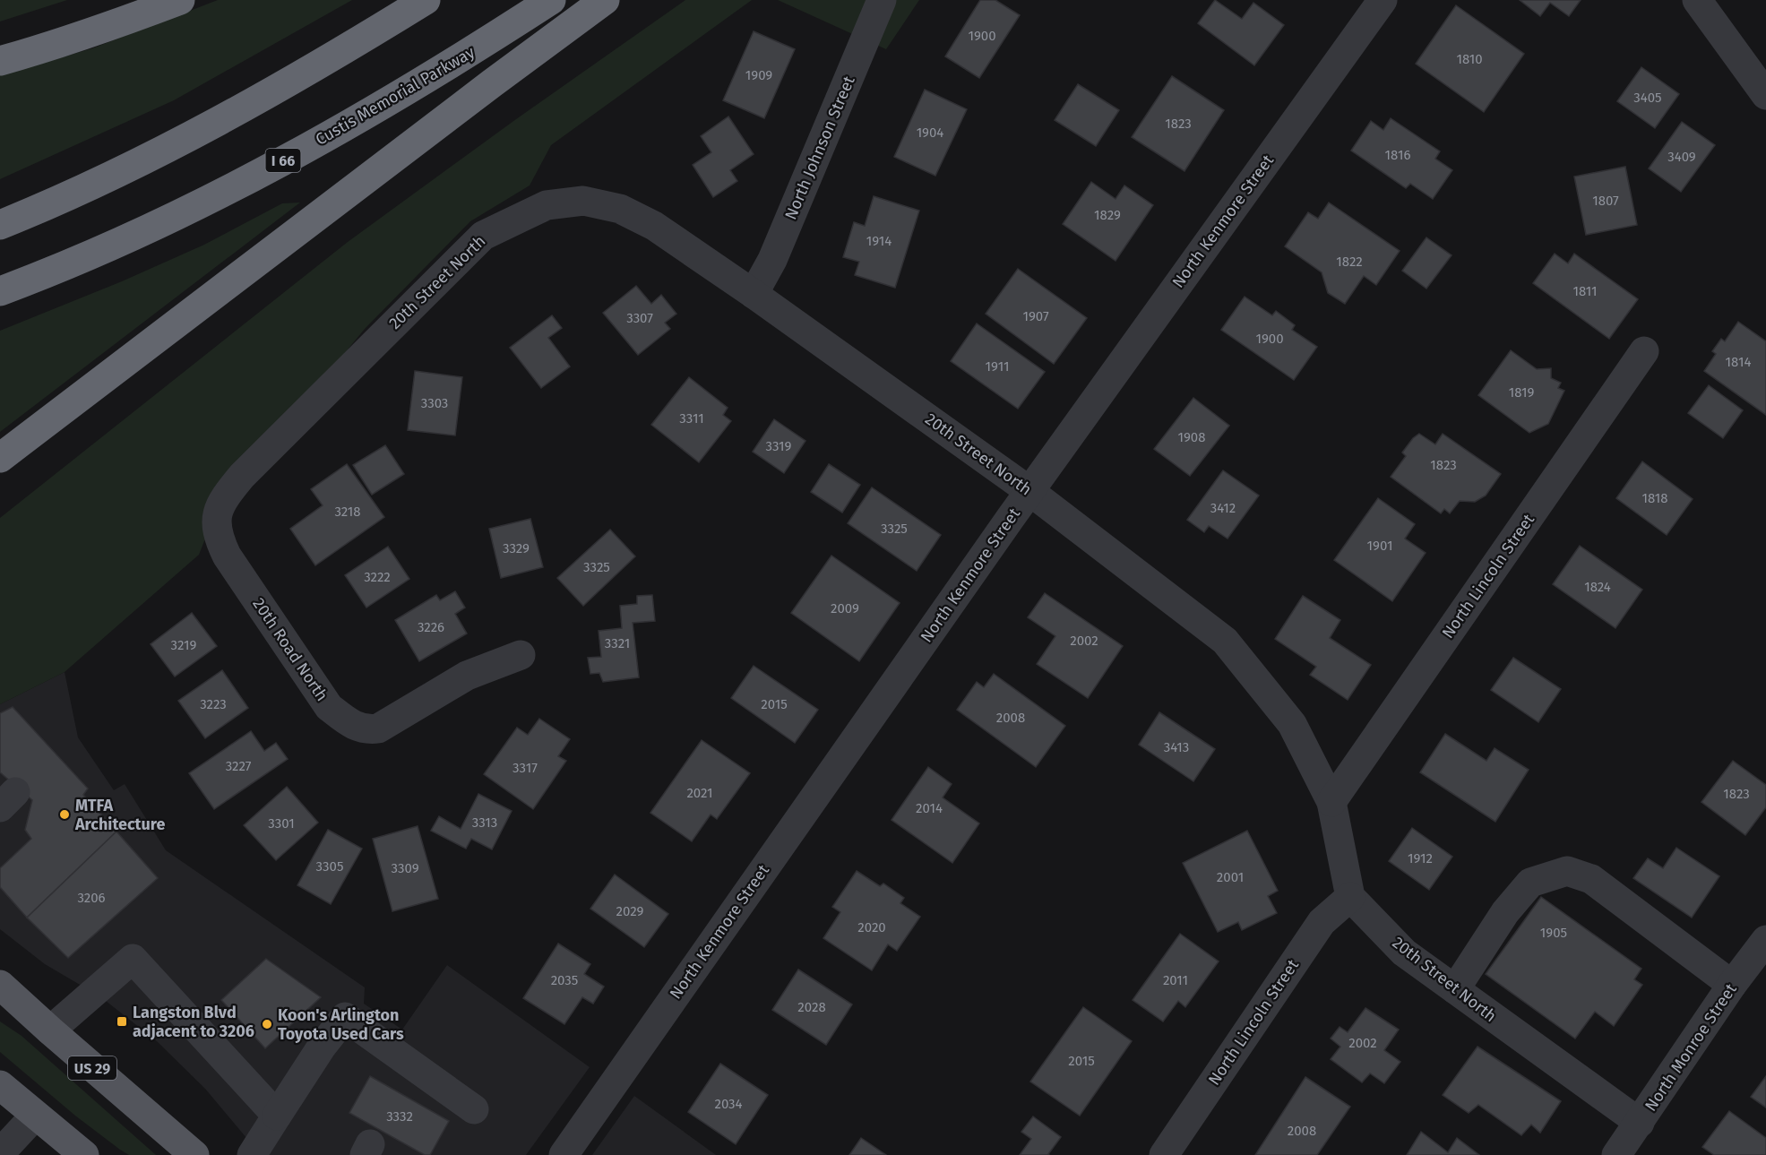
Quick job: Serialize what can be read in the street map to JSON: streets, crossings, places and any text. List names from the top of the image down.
{
  "streets": {
    "highway": ["Custis Memorial Parkway", "I 66"],
    "main road": ["US 29"],
    "street": [
      "North Johnson Street",
      "North Kenmore Street",
      "20th Street North",
      "North Lincoln Street",
      "20th Road North",
      "North Monroe Street"
    ]
  },
  "crossings": [
    ["North Johnson Street", "20th Street North"],
    ["North Kenmore Street", "20th Street North"],
    ["20th Street North", "North Lincoln Street"],
    ["20th Street North", "20th Road North"],
    ["20th Street North", "North Monroe Street"]
  ],
  "places": {
    "other": ["MTFA Architecture", "Koon's Arlington Toyota Used Cars"],
    "transit": ["Langston Blvd adjacent to 3206"]
  },
  "house_numbers": [
    "1900",
    "1810",
    "1909",
    "3405",
    "1823",
    "1904",
    "1816",
    "3409",
    "1807",
    "1829",
    "1914",
    "1822",
    "1811",
    "1907",
    "3307",
    "1900",
    "1814",
    "1911",
    "1819",
    "3303",
    "3311",
    "1908",
    "3319",
    "1823",
    "1818",
    "3412",
    "3218",
    "3325",
    "1901",
    "3329",
    "3325",
    "3222",
    "1824",
    "2009",
    "3226",
    "2002",
    "3321",
    "3219",
    "3223",
    "2015",
    "2008",
    "3413",
    "3227",
    "3317",
    "2021",
    "1823",
    "2014",
    "3313",
    "3301",
    "1912",
    "3305",
    "3309",
    "2001",
    "3206",
    "2029",
    "2020",
    "1905",
    "2035",
    "2011",
    "2028",
    "2002",
    "2015",
    "2034",
    "3332",
    "2008"
  ]
}
